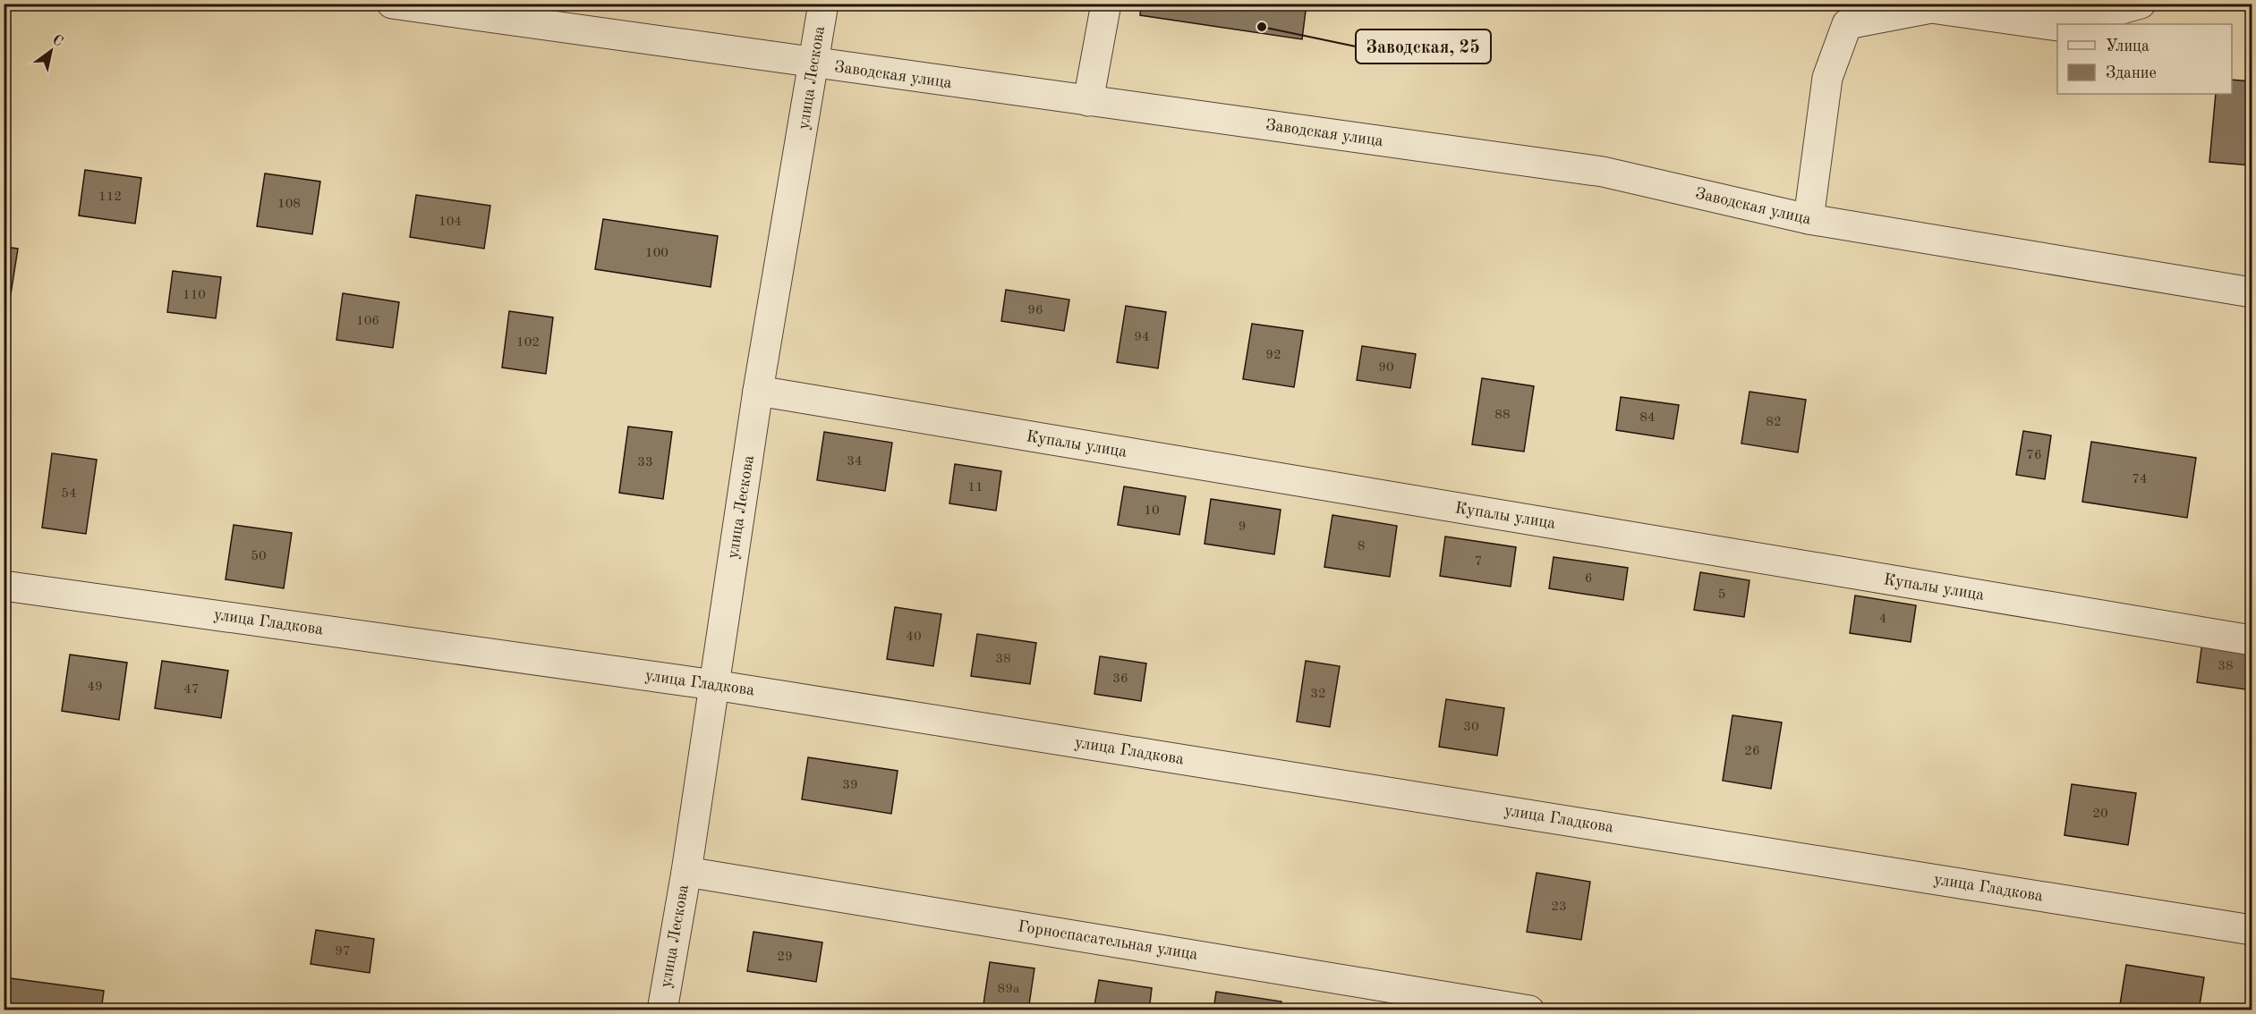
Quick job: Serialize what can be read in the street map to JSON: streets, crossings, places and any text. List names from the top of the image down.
{
  "streets": {
    "street": [
      "Заводская улица",
      "улица Лескова",
      "Купалы улица",
      "улица Гладкова",
      "Горноспасательная улица"
    ]
  },
  "crossings": [
    ["Заводская улица", "улица Лескова"],
    ["улица Лескова", "Купалы улица"],
    ["улица Лескова", "улица Гладкова"],
    ["улица Лескова", "Горноспасательная улица"]
  ],
  "places": ["Заводская, 25"],
  "house_numbers": [
    "112",
    "108",
    "104",
    "100",
    "110",
    "96",
    "106",
    "94",
    "102",
    "92",
    "90",
    "88",
    "84",
    "82",
    "76",
    "34",
    "33",
    "74",
    "11",
    "54",
    "10",
    "9",
    "8",
    "50",
    "7",
    "6",
    "5",
    "4",
    "40",
    "38",
    "38",
    "36",
    "49",
    "47",
    "32",
    "30",
    "26",
    "39",
    "20",
    "23",
    "97",
    "29",
    "89а"
  ],
  "legend": ["Улица", "Здание"],
  "north": "top right"
}
